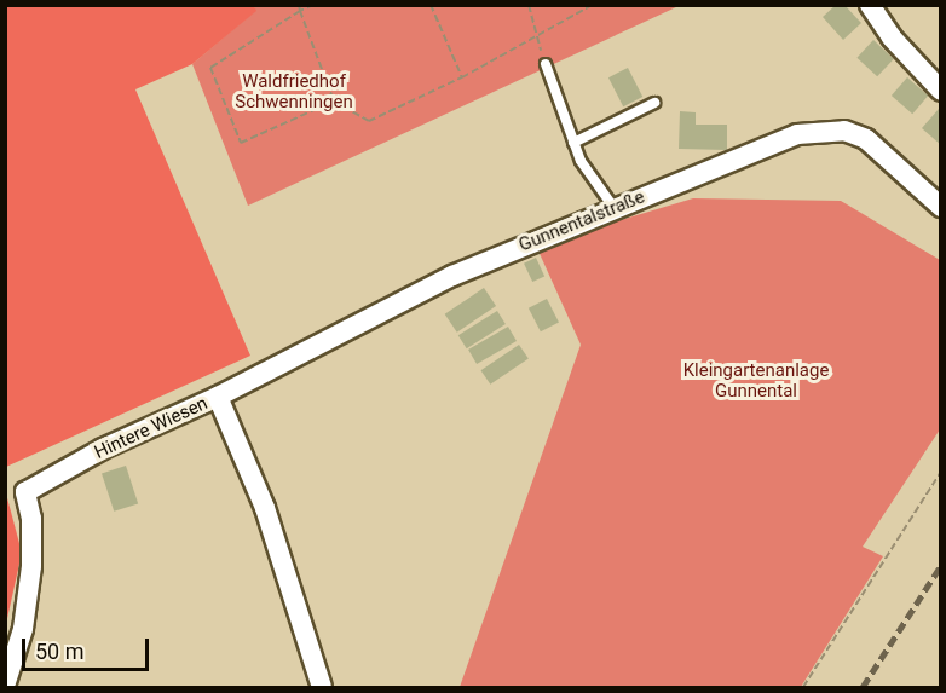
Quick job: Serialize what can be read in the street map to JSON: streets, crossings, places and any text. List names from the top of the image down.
{
  "streets": {
    "street": ["Gunnentalstraße", "Hintere Wiesen"]
  },
  "crossings": [
    ["Gunnentalstraße", "Hintere Wiesen"]
  ],
  "parks": ["Waldfriedhof Schwenningen", "Kleingartenanlage Gunnental"],
  "scale_bar": "50 m"
}
